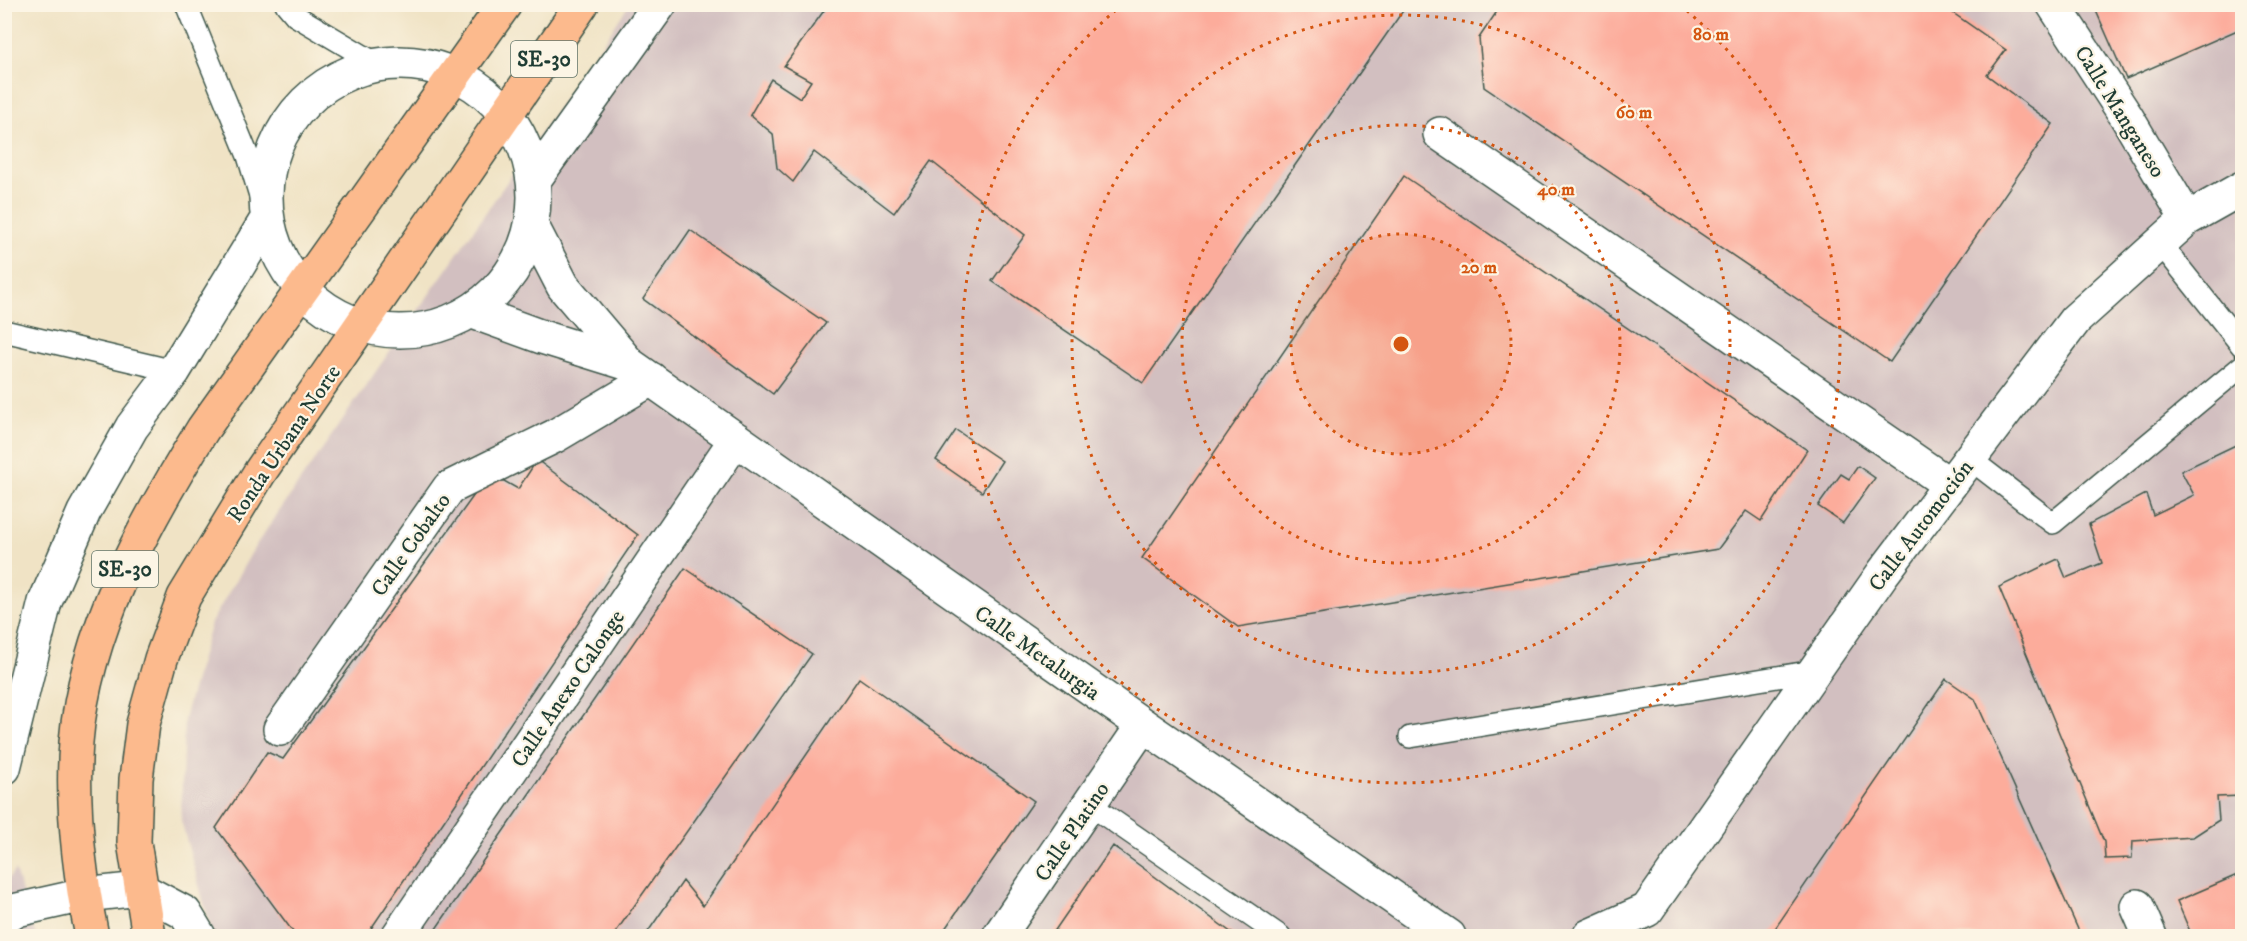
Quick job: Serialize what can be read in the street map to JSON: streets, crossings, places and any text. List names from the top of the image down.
{
  "streets": {
    "main road": ["SE-30", "Ronda Urbana Norte"],
    "street": [
      "Calle Manganeso",
      "Calle Automoción",
      "Calle Cobalto",
      "Calle Metalurgia",
      "Calle Anexo Calonge",
      "Calle Platino"
    ]
  },
  "crossings": [
    ["SE-30", "Ronda Urbana Norte"],
    ["Calle Manganeso", "Calle Automoción"],
    ["Calle Cobalto", "Calle Metalurgia"],
    ["Calle Metalurgia", "Calle Anexo Calonge"],
    ["Calle Metalurgia", "Calle Platino"]
  ],
  "rings": [
    "80 m",
    "60 m",
    "40 m",
    "20 m"
  ]
}
